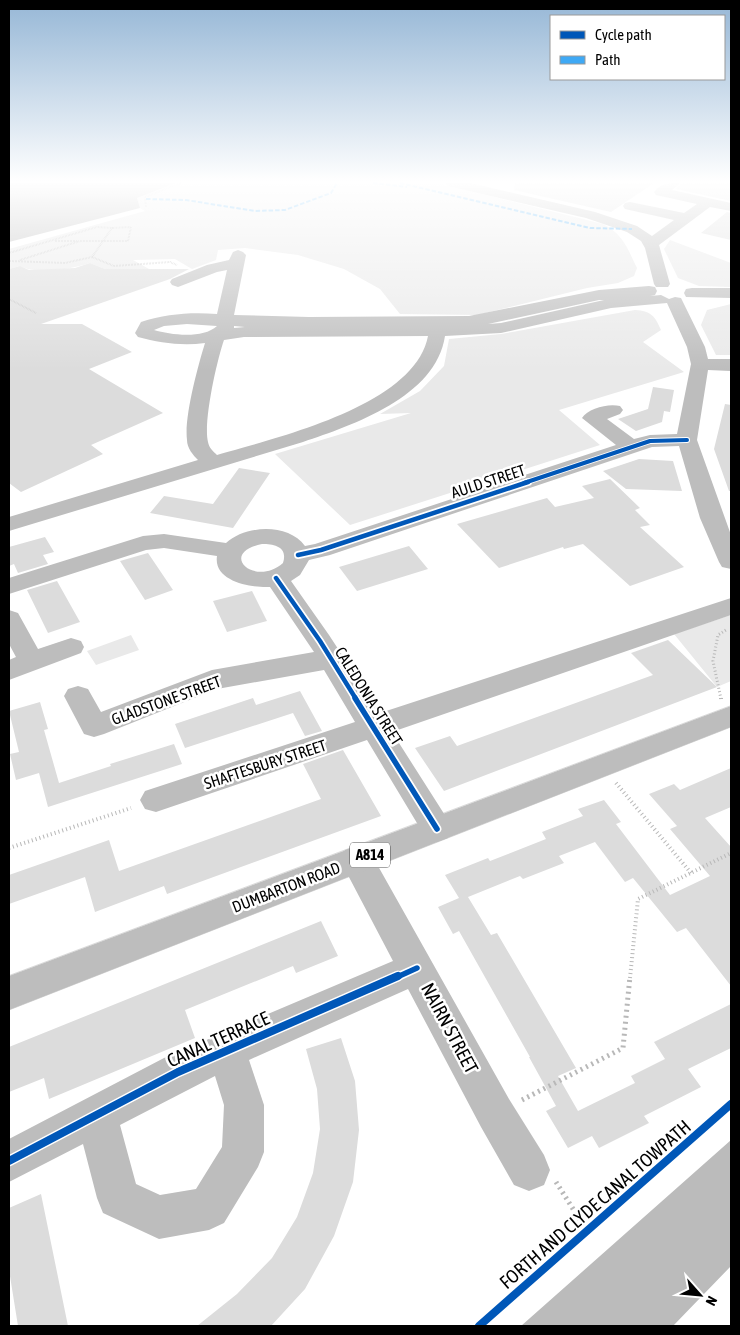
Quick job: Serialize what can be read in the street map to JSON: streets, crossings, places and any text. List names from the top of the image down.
{
  "streets": {
    "street": [
      "AULD STREET",
      "CALEDONIA STREET",
      "GLADSTONE STREET",
      "SHAFTESBURY STREET",
      "A814",
      "DUMBARTON ROAD",
      "NAIRN STREET",
      "CANAL TERRACE"
    ],
    "cycle path": ["FORTH AND CLYDE CANAL TOWPATH"]
  },
  "crossings": [
    ["AULD STREET", "CALEDONIA STREET"],
    ["CALEDONIA STREET", "GLADSTONE STREET"],
    ["CALEDONIA STREET", "SHAFTESBURY STREET"],
    ["CALEDONIA STREET", "DUMBARTON ROAD"],
    ["DUMBARTON ROAD", "NAIRN STREET"],
    ["NAIRN STREET", "CANAL TERRACE"]
  ],
  "legend": ["Cycle path", "Path"],
  "north": "bottom right"
}
